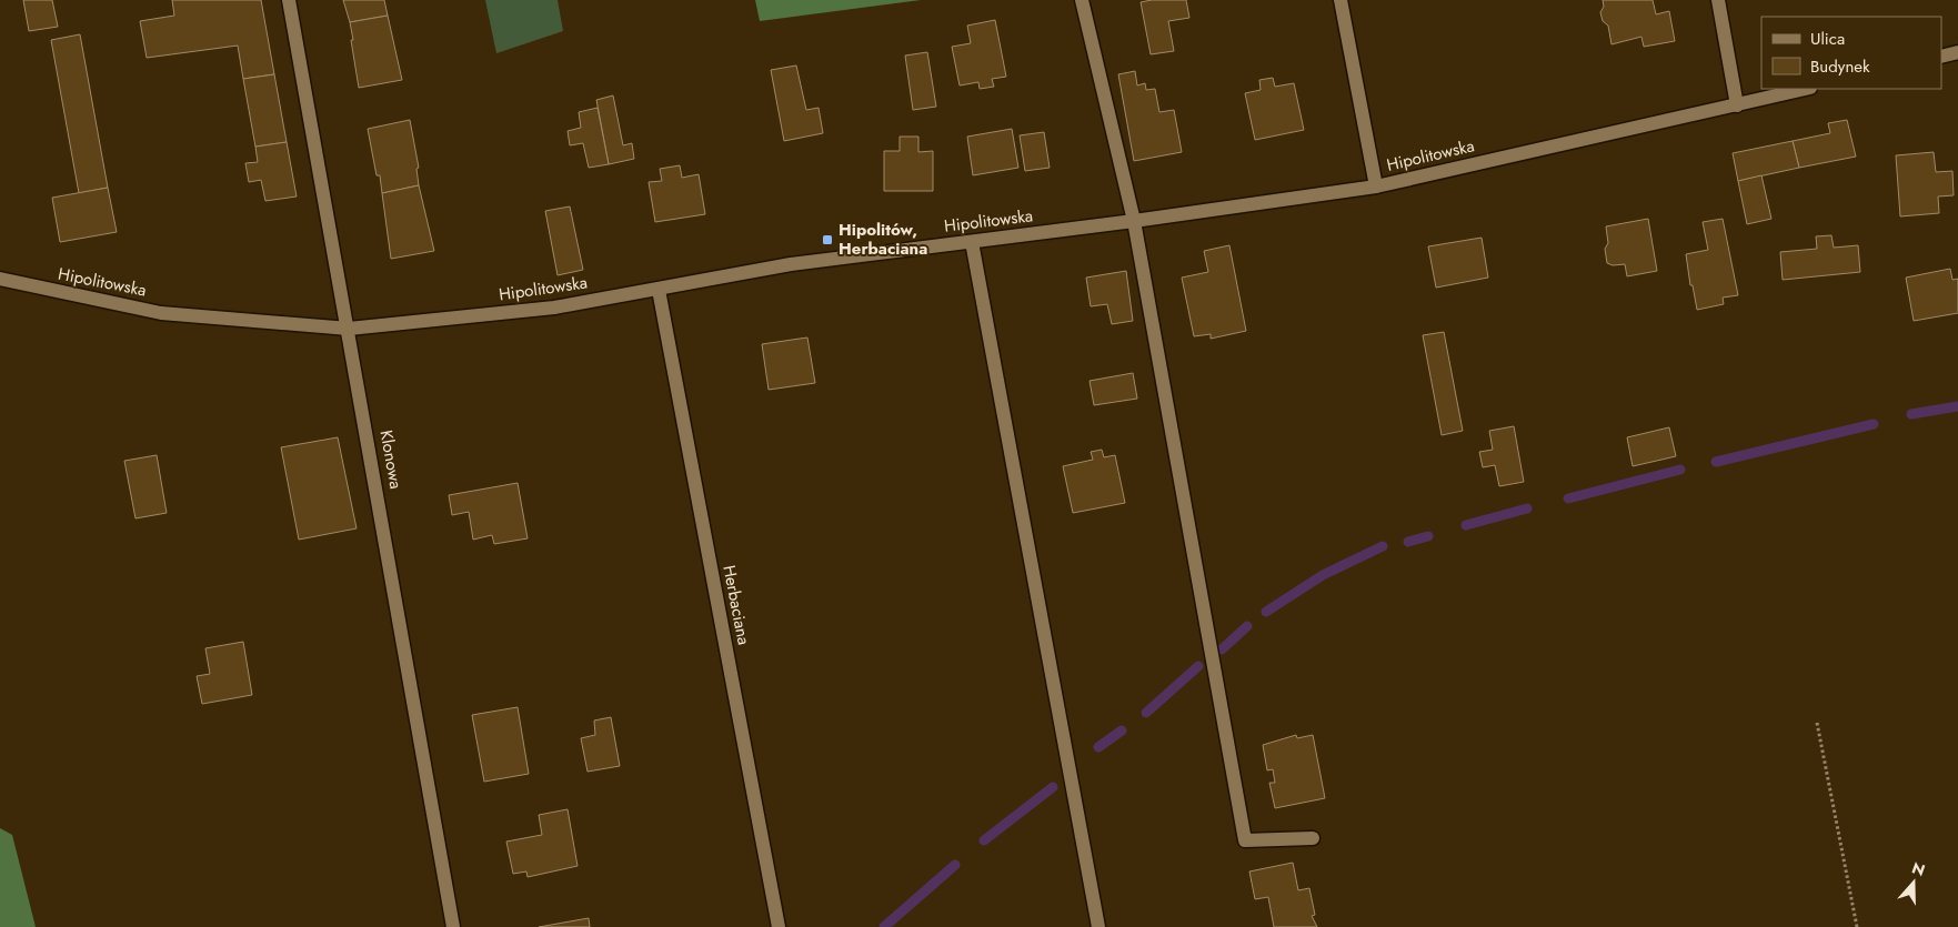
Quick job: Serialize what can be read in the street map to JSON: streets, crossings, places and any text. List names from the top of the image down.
{
  "streets": {
    "street": ["Hipolitowska", "Klonowa", "Herbaciana"]
  },
  "crossings": [
    ["Hipolitowska", "Klonowa"],
    ["Hipolitowska", "Herbaciana"]
  ],
  "places": {
    "transit": ["Hipolitów, Herbaciana"]
  },
  "legend": ["Ulica", "Budynek"],
  "north": "top"
}
